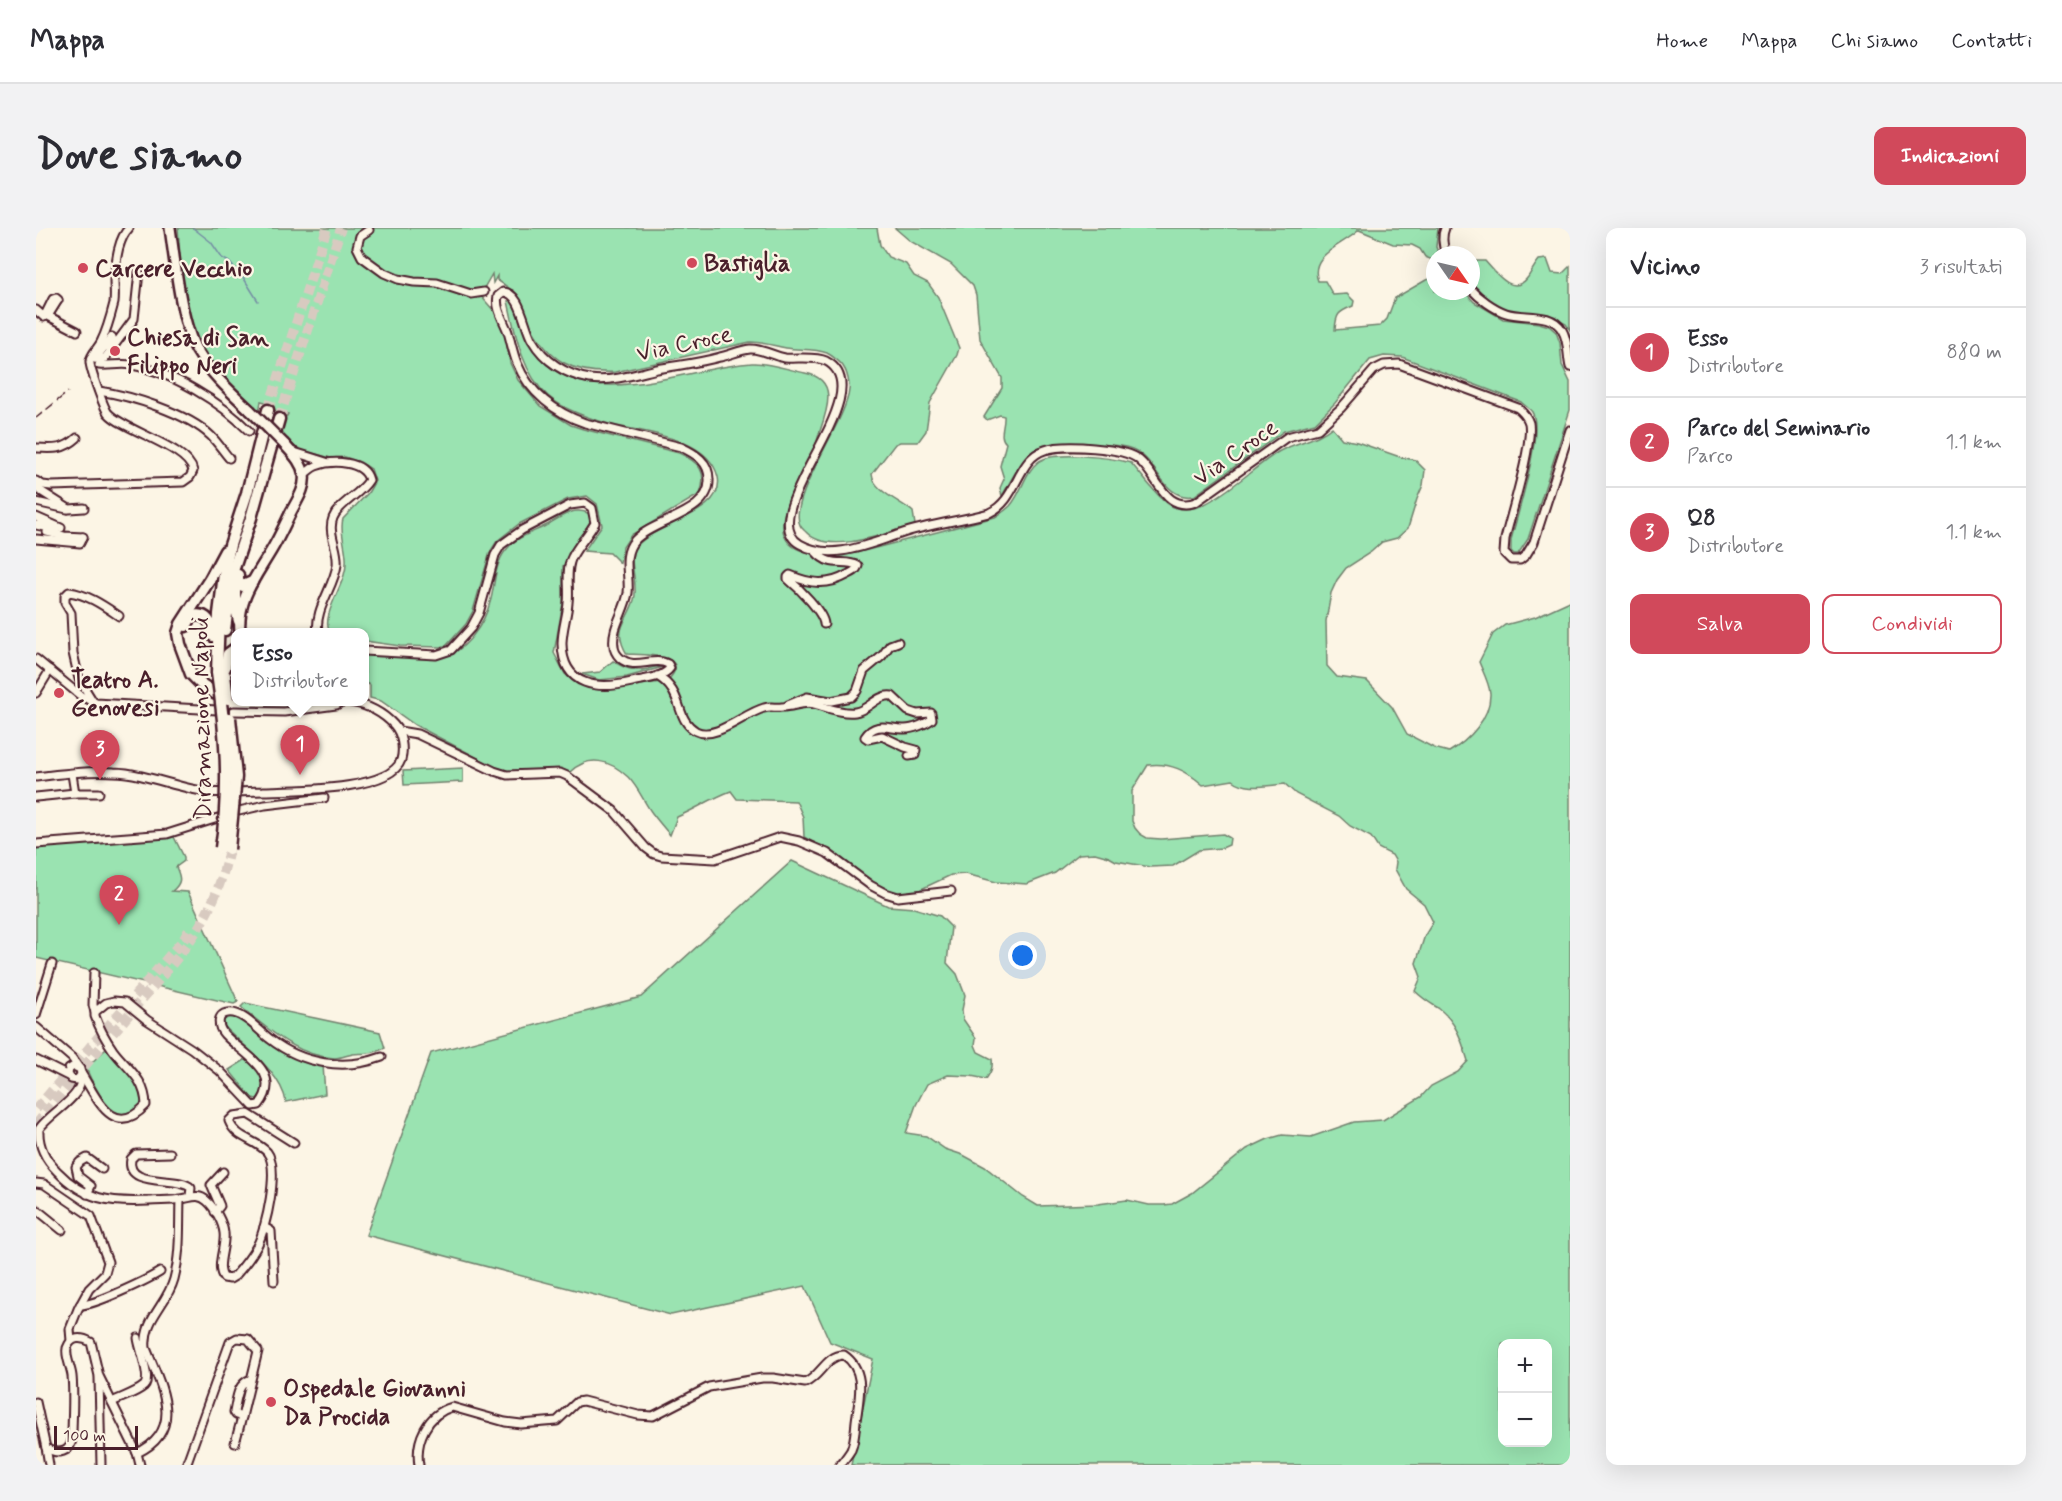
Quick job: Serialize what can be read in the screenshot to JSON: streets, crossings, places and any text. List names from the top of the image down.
{
  "streets": {
    "highway": ["Diramazione Napoli"],
    "street": ["Via Croce"]
  },
  "places": [
    "Bastiglia",
    "Carcere Vecchio",
    "Chiesa di San Filippo Neri",
    "Teatro A. Genovesi",
    "Ospedale Giovanni Da Procida"
  ],
  "scale_bar": "100 m",
  "north": "bottom right",
  "page": {
    "header": "Mappa",
    "nav": [
      "Home",
      "Mappa",
      "Chi siamo",
      "Contatti"
    ],
    "buttons": [
      "Indicazioni",
      ["Salva", "Condividi"]
    ],
    "title": "Dove siamo",
    "heading": ["Vicino", "3 risultati"],
    "list": [
      {
        "mark": "1",
        "name": "Esso",
        "note": "Distributore",
        "value": "880 m"
      },
      {
        "mark": "2",
        "name": "Parco del Seminario",
        "note": "Parco",
        "value": "1.1 km"
      },
      {
        "mark": "3",
        "name": "Q8",
        "note": "Distributore",
        "value": "1.1 km"
      }
    ],
    "popup": ["Esso", "Distributore"],
    "pins": ["1", "3", "2"],
    "map_buttons": ["+", "−"],
    "scale": "100 m"
  }
}
